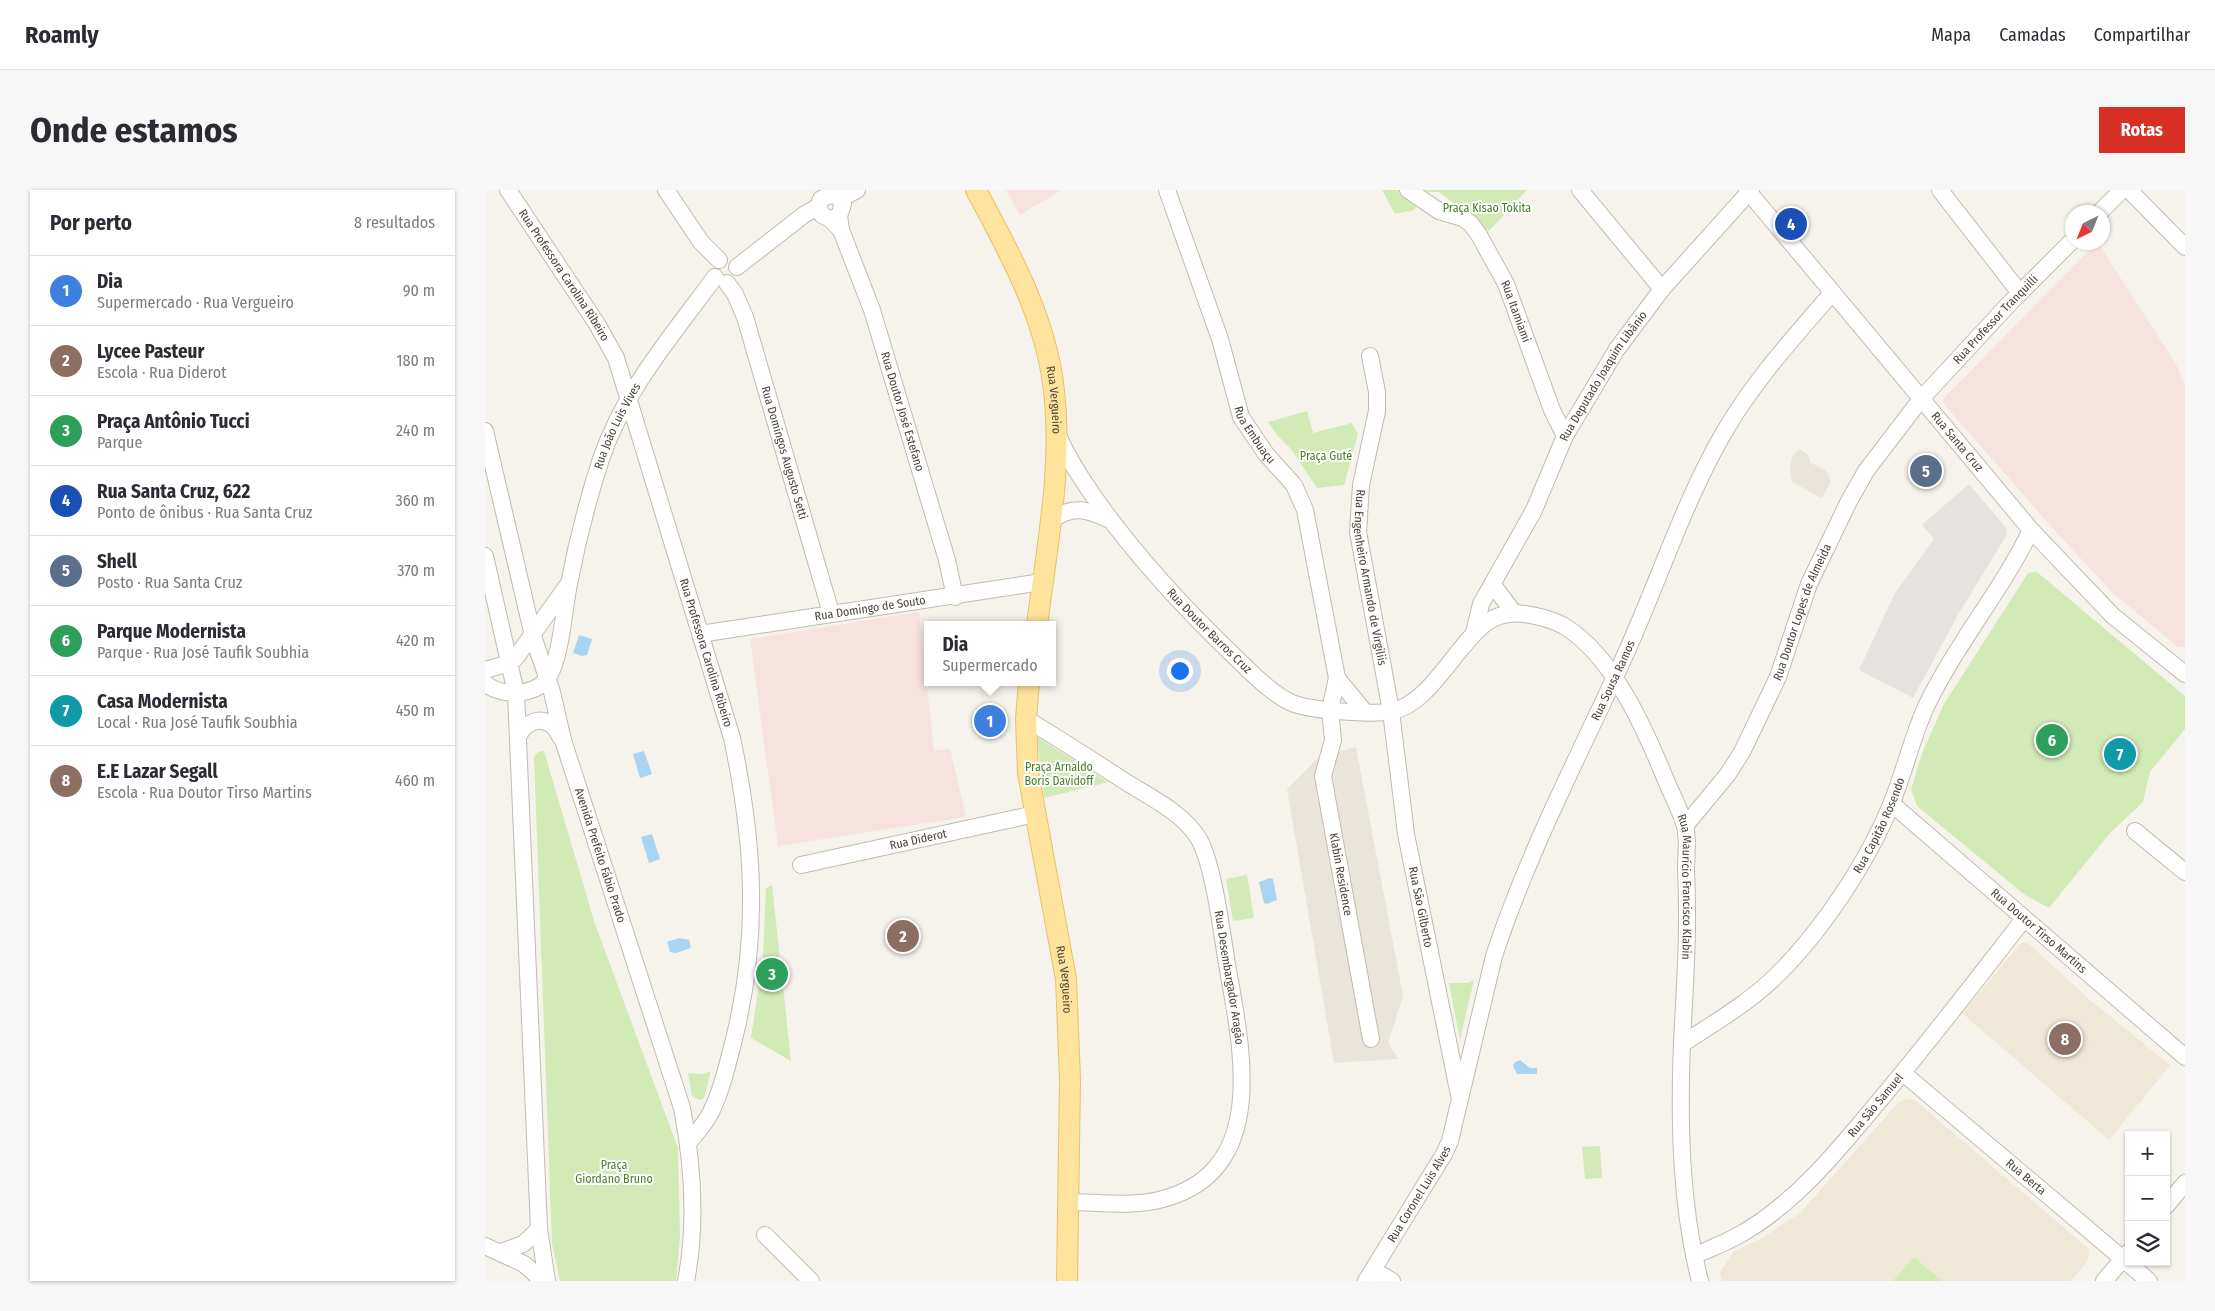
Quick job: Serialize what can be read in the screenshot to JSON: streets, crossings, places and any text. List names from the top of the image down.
{
  "streets": {
    "main road": ["Rua Vergueiro"],
    "street": [
      "Rua Professora Carolina Ribeiro",
      "Rua Itamiami",
      "Rua Professor Tranquilli",
      "Rua Deputado Joaquim Libânio",
      "Rua Doutor José Estefano",
      "Rua João Luis Vives",
      "Rua Embuaçu",
      "Rua Santa Cruz",
      "Rua Domingos Augusto Setti",
      "Rua Engenheiro Armando de Virgiliis",
      "Rua Domingo de Souto",
      "Rua Doutor Lopes de Almeida",
      "Rua Doutor Barros Cruz",
      "Rua Sousa Ramos",
      "Rua Capitão Rosendo",
      "Rua Diderot",
      "Avenida Prefeito Fábio Prado",
      "Klabin Residence",
      "Rua Maurício Francisco Klabin",
      "Rua São Gilberto",
      "Rua Doutor Tirso Martins",
      "Rua Desembargador Aragão",
      "Rua São Samuel",
      "Rua Berta",
      "Rua Coronel Luis Alves"
    ]
  },
  "crossings": [
    ["Rua Professora Carolina Ribeiro", "Rua João Luis Vives"],
    ["Rua Professora Carolina Ribeiro", "Rua Domingo de Souto"],
    ["Rua Professora Carolina Ribeiro", "Avenida Prefeito Fábio Prado"],
    ["Rua Itamiami", "Rua Deputado Joaquim Libânio"],
    ["Rua Professor Tranquilli", "Rua Santa Cruz"],
    ["Rua Professor Tranquilli", "Rua Doutor Lopes de Almeida"],
    ["Rua Deputado Joaquim Libânio", "Rua Embuaçu"],
    ["Rua Deputado Joaquim Libânio", "Rua Santa Cruz"],
    ["Rua Deputado Joaquim Libânio", "Rua Engenheiro Armando de Virgiliis"],
    ["Rua Deputado Joaquim Libânio", "Rua Doutor Barros Cruz"],
    ["Rua Deputado Joaquim Libânio", "Klabin Residence"],
    ["Rua Deputado Joaquim Libânio", "Rua Maurício Francisco Klabin"],
    ["Rua Deputado Joaquim Libânio", "Rua São Gilberto"],
    ["Rua Vergueiro", "Rua Domingo de Souto"],
    ["Rua Vergueiro", "Rua Doutor Barros Cruz"],
    ["Rua Vergueiro", "Rua Diderot"],
    ["Rua Vergueiro", "Rua Desembargador Aragão"],
    ["Rua Doutor José Estefano", "Rua João Luis Vives"],
    ["Rua Doutor José Estefano", "Rua Domingo de Souto"],
    ["Rua João Luis Vives", "Rua Domingos Augusto Setti"],
    ["Rua João Luis Vives", "Avenida Prefeito Fábio Prado"],
    ["Rua Embuaçu", "Rua Doutor Barros Cruz"],
    ["Rua Embuaçu", "Klabin Residence"],
    ["Rua Santa Cruz", "Rua Doutor Lopes de Almeida"],
    ["Rua Santa Cruz", "Rua Sousa Ramos"],
    ["Rua Santa Cruz", "Rua Capitão Rosendo"],
    ["Rua Domingos Augusto Setti", "Rua Domingo de Souto"],
    ["Rua Engenheiro Armando de Virgiliis", "Rua São Gilberto"],
    ["Rua Doutor Lopes de Almeida", "Rua Maurício Francisco Klabin"],
    ["Rua Doutor Barros Cruz", "Klabin Residence"],
    ["Rua Sousa Ramos", "Rua Maurício Francisco Klabin"],
    ["Rua Sousa Ramos", "Rua São Gilberto"],
    ["Rua Sousa Ramos", "Rua Coronel Luis Alves"],
    ["Rua Capitão Rosendo", "Rua Maurício Francisco Klabin"],
    ["Rua Capitão Rosendo", "Rua Doutor Tirso Martins"],
    ["Rua Maurício Francisco Klabin", "Rua São Samuel"],
    ["Rua São Gilberto", "Rua Coronel Luis Alves"],
    ["Rua Doutor Tirso Martins", "Rua São Samuel"],
    ["Rua São Samuel", "Rua Berta"]
  ],
  "parks": [
    "Praça Kisao Tokita",
    "Praça Guté",
    "Praça Arnaldo Boris Davidoff",
    "Praça Giordano Bruno"
  ],
  "north": "bottom left",
  "page": {
    "header": "Roamly",
    "nav": ["Mapa", "Camadas", "Compartilhar"],
    "buttons": "Rotas",
    "title": "Onde estamos",
    "heading": ["Por perto", "8 resultados"],
    "pins": [
      "4",
      "5",
      "1",
      "6",
      "7",
      "2",
      "3",
      "8"
    ],
    "list": [
      {
        "mark": "1",
        "name": "Dia",
        "note": "Supermercado · Rua Vergueiro",
        "value": "90 m"
      },
      {
        "mark": "2",
        "name": "Lycee Pasteur",
        "note": "Escola · Rua Diderot",
        "value": "180 m"
      },
      {
        "mark": "3",
        "name": "Praça Antônio Tucci",
        "note": "Parque",
        "value": "240 m"
      },
      {
        "mark": "4",
        "name": "Rua Santa Cruz, 622",
        "note": "Ponto de ônibus · Rua Santa Cruz",
        "value": "360 m"
      },
      {
        "mark": "5",
        "name": "Shell",
        "note": "Posto · Rua Santa Cruz",
        "value": "370 m"
      },
      {
        "mark": "6",
        "name": "Parque Modernista",
        "note": "Parque · Rua José Taufik Soubhia",
        "value": "420 m"
      },
      {
        "mark": "7",
        "name": "Casa Modernista",
        "note": "Local · Rua José Taufik Soubhia",
        "value": "450 m"
      },
      {
        "mark": "8",
        "name": "E.E Lazar Segall",
        "note": "Escola · Rua Doutor Tirso Martins",
        "value": "460 m"
      }
    ],
    "popup": ["Dia", "Supermercado"],
    "map_buttons": ["+", "−"]
  }
}
